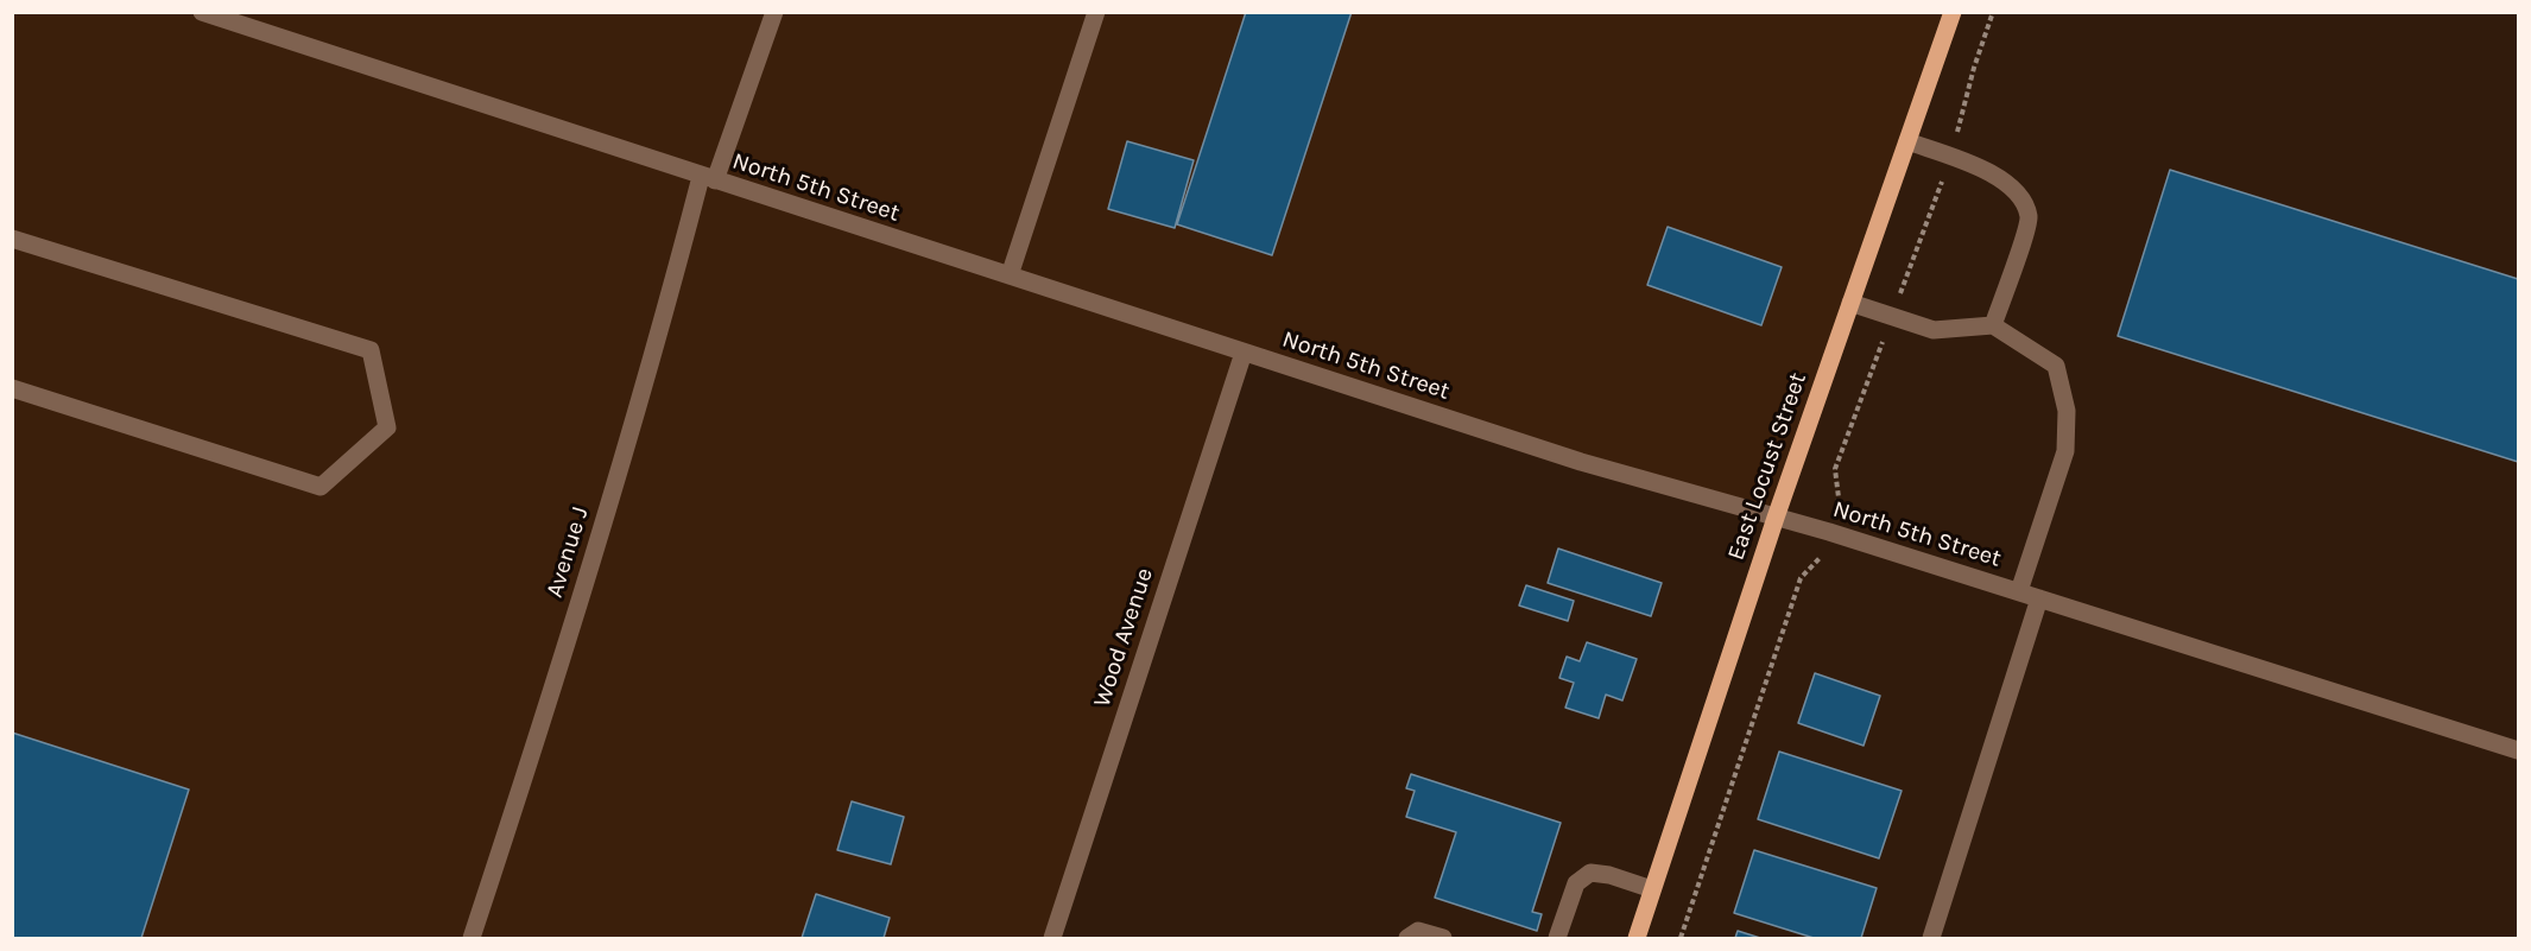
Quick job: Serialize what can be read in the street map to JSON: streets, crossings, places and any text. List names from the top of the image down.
{
  "streets": {
    "main road": ["East Locust Street"],
    "street": ["North 5th Street", "Avenue J", "Wood Avenue"]
  },
  "crossings": [
    ["North 5th Street", "East Locust Street"],
    ["North 5th Street", "Avenue J"],
    ["North 5th Street", "Wood Avenue"]
  ]
}
